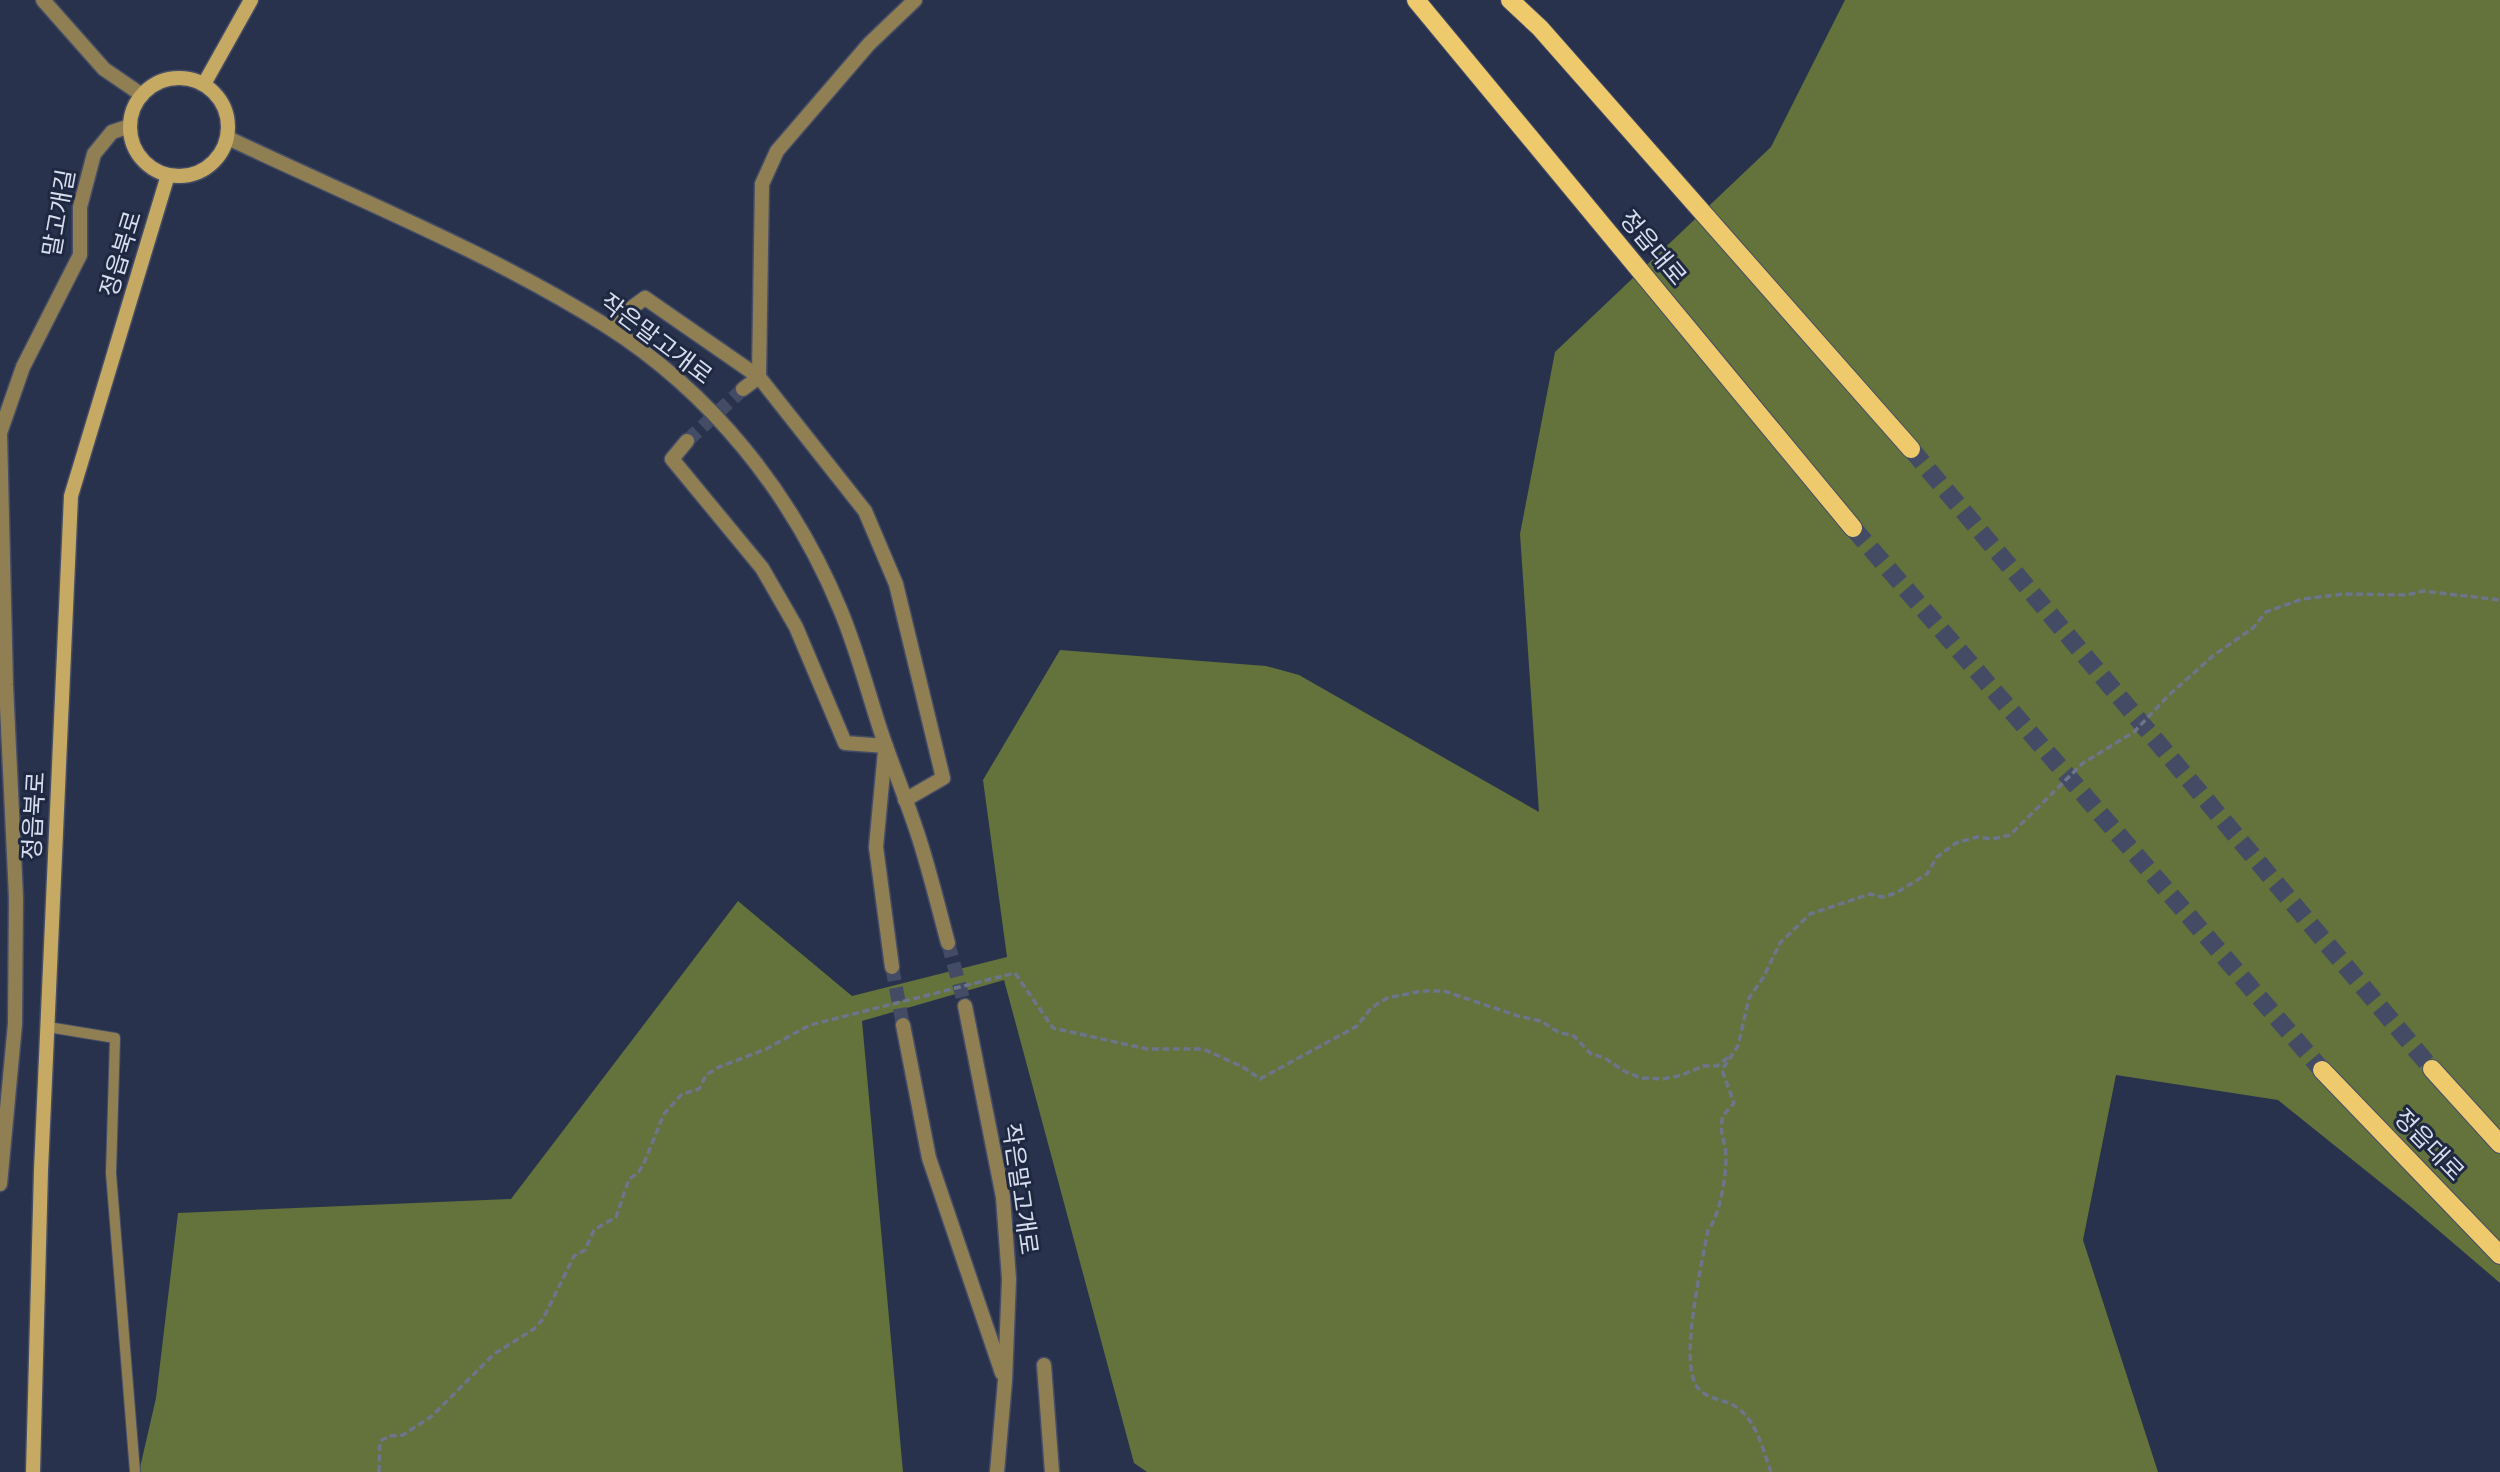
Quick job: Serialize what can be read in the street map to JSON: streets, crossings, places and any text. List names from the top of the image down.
{
  "streets": {
    "main road": ["정읍대로", "정읍북로"],
    "street": ["말고개길", "작은말고개로"]
  },
  "crossings": [
    ["말고개길", "정읍북로"],
    ["말고개길", "작은말고개로"],
    ["정읍북로", "작은말고개로"]
  ]
}
